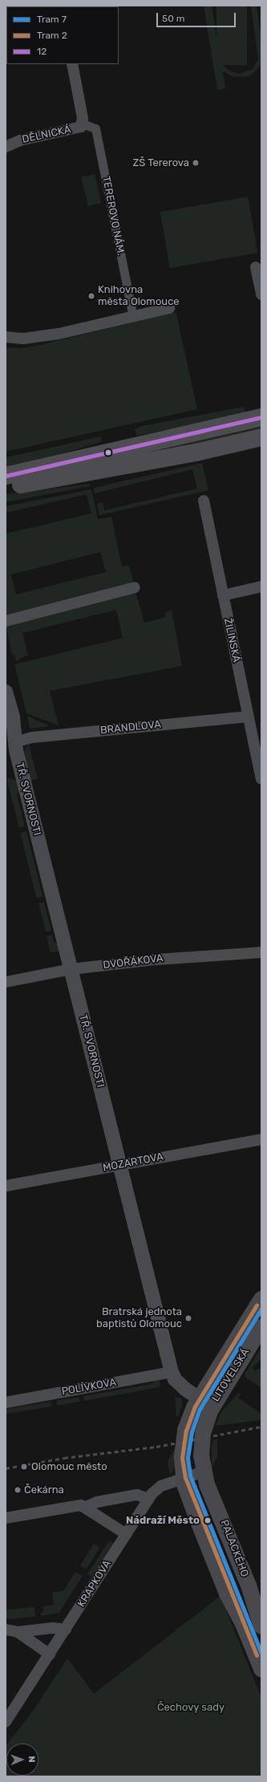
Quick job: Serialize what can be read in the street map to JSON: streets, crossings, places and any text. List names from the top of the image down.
{
  "streets": {
    "main road": ["LITOVELSKÁ", "PALACKÉHO"],
    "street": [
      "DĚLNICKÁ",
      "TEREROVO NÁM.",
      "ŽILINSKÁ",
      "BRANDLOVA",
      "TŘ. SVORNOSTI",
      "DVOŘÁKOVA",
      "MOZARTOVA",
      "POLÍVKOVA",
      "KRAPKOVA"
    ]
  },
  "crossings": [
    ["DĚLNICKÁ", "TEREROVO NÁM."],
    ["ŽILINSKÁ", "BRANDLOVA"],
    ["BRANDLOVA", "TŘ. SVORNOSTI"],
    ["TŘ. SVORNOSTI", "DVOŘÁKOVA"],
    ["TŘ. SVORNOSTI", "MOZARTOVA"],
    ["TŘ. SVORNOSTI", "LITOVELSKÁ"],
    ["TŘ. SVORNOSTI", "POLÍVKOVA"],
    ["LITOVELSKÁ", "PALACKÉHO"],
    ["LITOVELSKÁ", "KRAPKOVA"],
    ["PALACKÉHO", "KRAPKOVA"]
  ],
  "parks": ["Čechovy sady"],
  "places": [
    "ZŠ Tererova",
    "Knihovna města Olomouce",
    "Bratrská jednota baptistů Olomouc",
    "Olomouc město",
    "Čekárna",
    "Nádraží Město"
  ],
  "lines": ["transit line 12", "tram line 2", "tram line 7"],
  "legend": ["Tram 7", "Tram 2", "12"],
  "scale_bar": "50 m",
  "north": "right"
}
